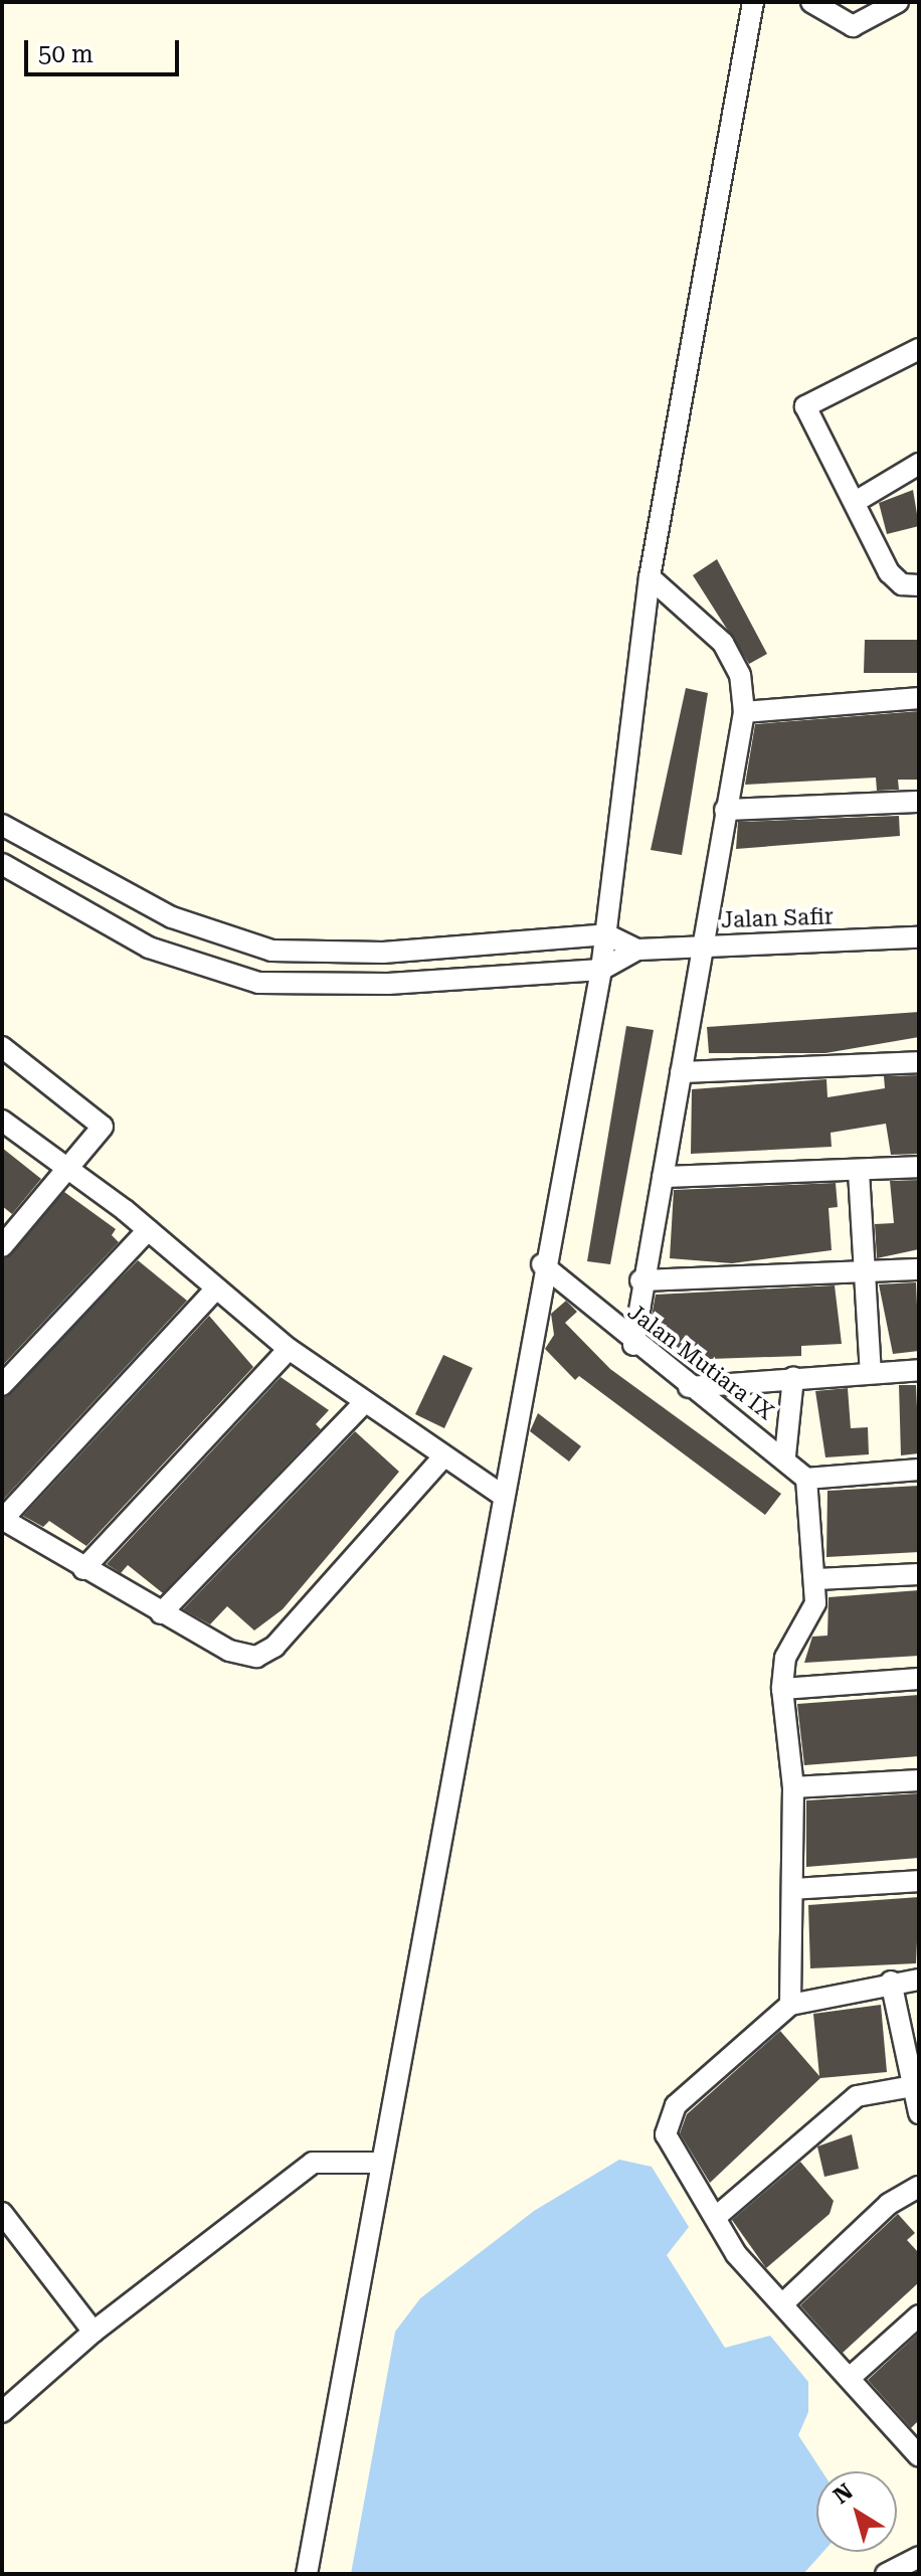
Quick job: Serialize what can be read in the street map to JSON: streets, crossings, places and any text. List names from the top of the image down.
{
  "streets": {
    "street": ["Jalan Safir", "Jalan Mutiara IX"]
  },
  "scale_bar": "50 m",
  "north": "top left"
}
